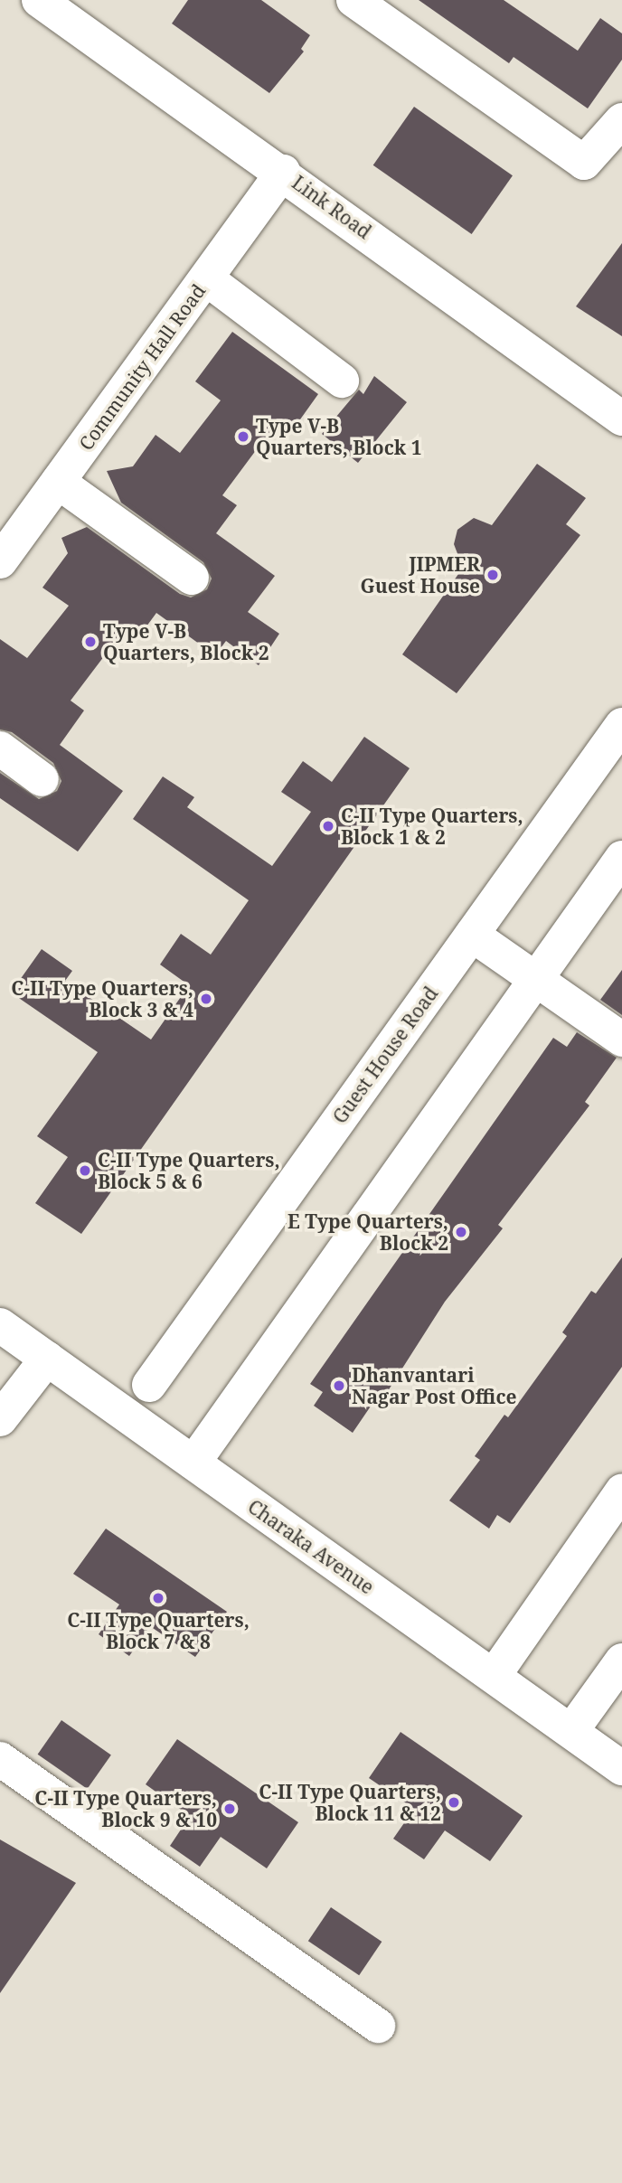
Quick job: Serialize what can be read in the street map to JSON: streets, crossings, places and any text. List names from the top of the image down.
{
  "streets": {
    "street": [
      "Link Road",
      "Community Hall Road",
      "Guest House Road",
      "Charaka Avenue"
    ]
  },
  "crossings": [
    ["Link Road", "Community Hall Road"]
  ],
  "places": [
    "Type V-B Quarters, Block 1",
    "JIPMER Guest House",
    "Type V-B Quarters, Block 2",
    "C-II Type Quarters, Block 1 & 2",
    "C-II Type Quarters, Block 3 & 4",
    "C-II Type Quarters, Block 5 & 6",
    "E Type Quarters, Block 2",
    "Dhanvantari Nagar Post Office",
    "C-II Type Quarters, Block 7 & 8",
    "C-II Type Quarters, Block 11 & 12",
    "C-II Type Quarters, Block 9 & 10"
  ]
}
